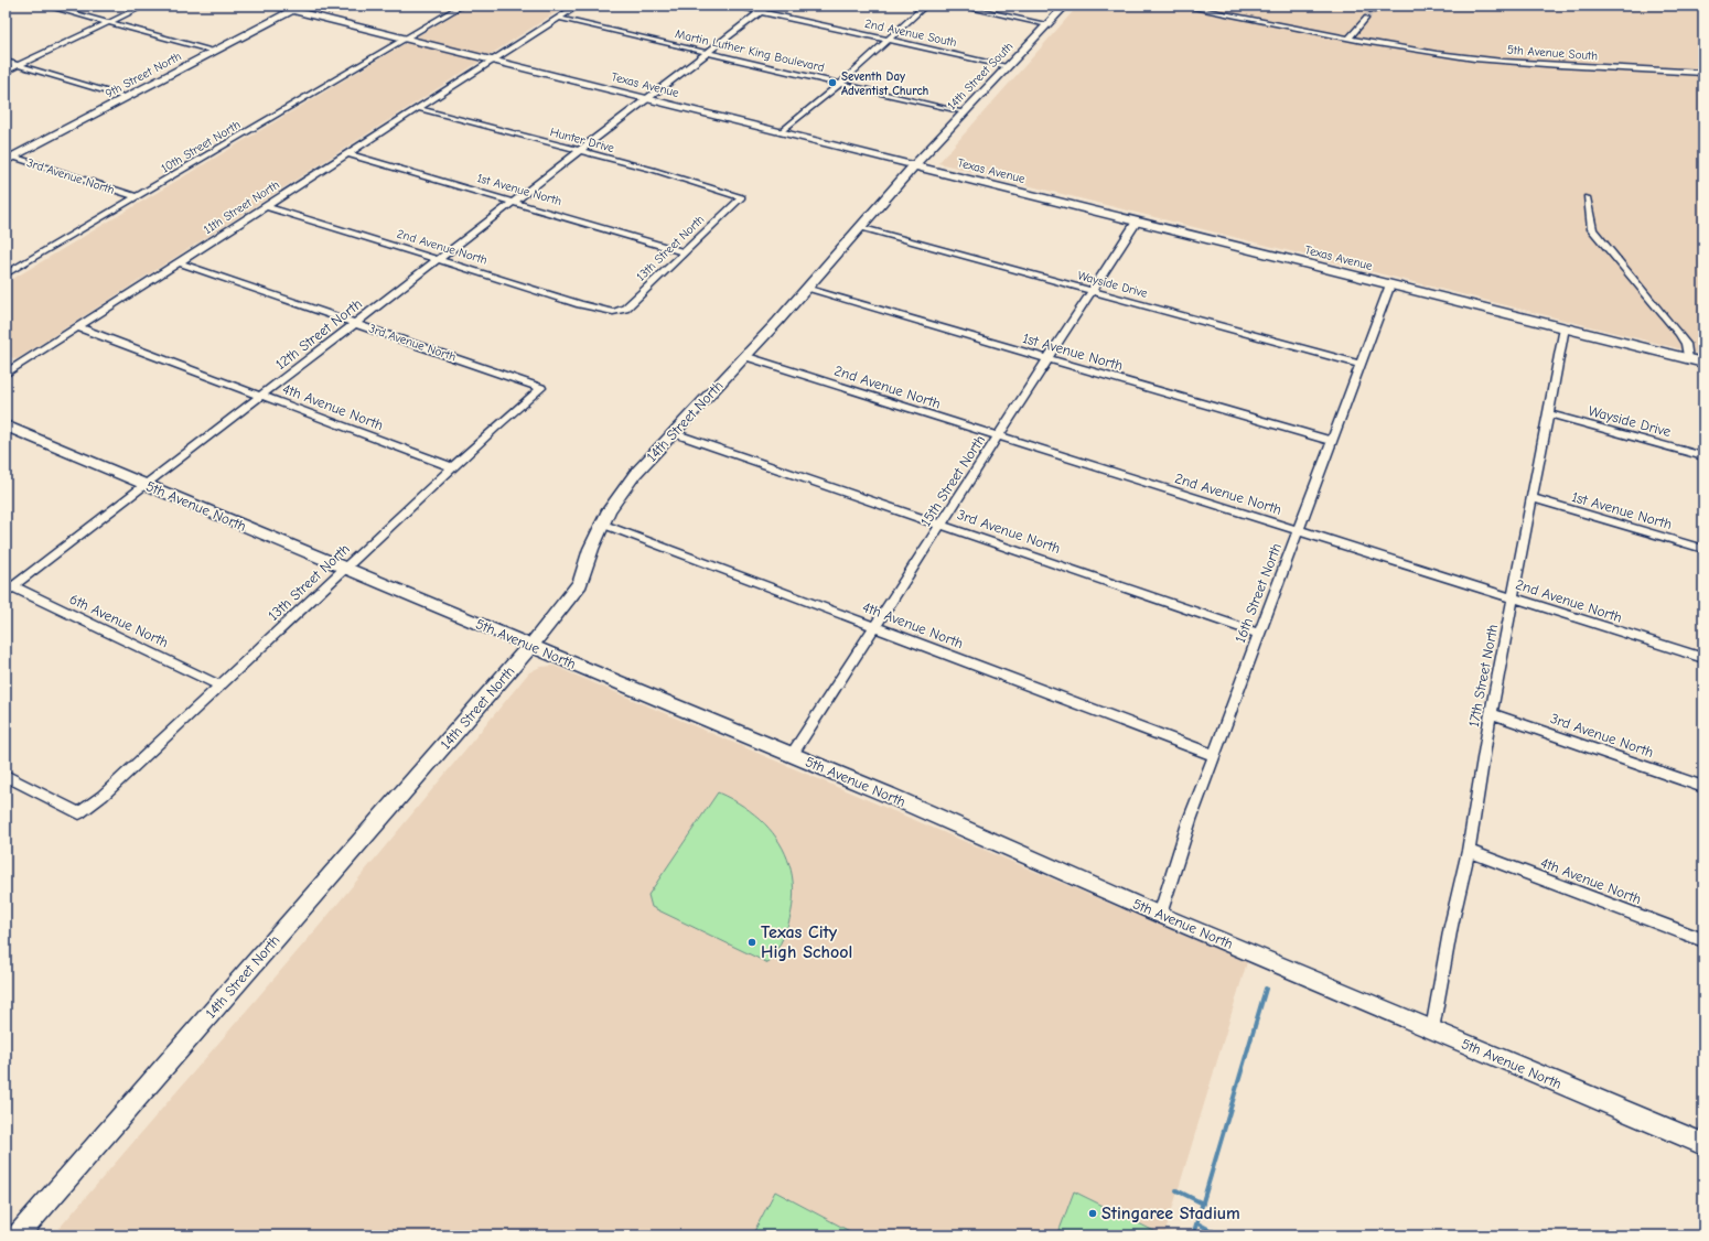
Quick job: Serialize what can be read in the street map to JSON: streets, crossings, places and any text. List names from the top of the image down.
{
  "streets": {
    "street": [
      "2nd Avenue South",
      "Martin Luther King Boulevard",
      "5th Avenue South",
      "9th Street North",
      "14th Street South",
      "Texas Avenue",
      "Hunter Drive",
      "10th Street North",
      "3rd Avenue North",
      "1st Avenue North",
      "11th Street North",
      "2nd Avenue North",
      "13th Street North",
      "Wayside Drive",
      "12th Street North",
      "4th Avenue North",
      "14th Street North",
      "15th Street North",
      "5th Avenue North",
      "16th Street North",
      "6th Avenue North",
      "17th Street North"
    ]
  },
  "crossings": [
    ["2nd Avenue South", "14th Street South"],
    ["2nd Avenue South", "12th Street North"],
    ["Martin Luther King Boulevard", "14th Street South"],
    ["Martin Luther King Boulevard", "11th Street North"],
    ["Martin Luther King Boulevard", "12th Street North"],
    ["9th Street North", "Texas Avenue"],
    ["9th Street North", "3rd Avenue North"],
    ["14th Street South", "Texas Avenue"],
    ["14th Street South", "14th Street North"],
    ["Texas Avenue", "10th Street North"],
    ["Texas Avenue", "11th Street North"],
    ["Texas Avenue", "12th Street North"],
    ["Texas Avenue", "14th Street North"],
    ["Texas Avenue", "15th Street North"],
    ["Texas Avenue", "16th Street North"],
    ["Texas Avenue", "17th Street North"],
    ["Hunter Drive", "11th Street North"],
    ["Hunter Drive", "13th Street North"],
    ["Hunter Drive", "12th Street North"],
    ["10th Street North", "3rd Avenue North"],
    ["3rd Avenue North", "11th Street North"],
    ["3rd Avenue North", "13th Street North"],
    ["3rd Avenue North", "12th Street North"],
    ["3rd Avenue North", "14th Street North"],
    ["3rd Avenue North", "15th Street North"],
    ["3rd Avenue North", "16th Street North"],
    ["3rd Avenue North", "17th Street North"],
    ["1st Avenue North", "11th Street North"],
    ["1st Avenue North", "13th Street North"],
    ["1st Avenue North", "12th Street North"],
    ["1st Avenue North", "14th Street North"],
    ["1st Avenue North", "15th Street North"],
    ["1st Avenue North", "16th Street North"],
    ["1st Avenue North", "17th Street North"],
    ["11th Street North", "2nd Avenue North"],
    ["11th Street North", "4th Avenue North"],
    ["2nd Avenue North", "13th Street North"],
    ["2nd Avenue North", "12th Street North"],
    ["2nd Avenue North", "14th Street North"],
    ["2nd Avenue North", "15th Street North"],
    ["2nd Avenue North", "16th Street North"],
    ["2nd Avenue North", "17th Street North"],
    ["13th Street North", "4th Avenue North"],
    ["13th Street North", "5th Avenue North"],
    ["13th Street North", "6th Avenue North"],
    ["Wayside Drive", "14th Street North"],
    ["Wayside Drive", "15th Street North"],
    ["Wayside Drive", "16th Street North"],
    ["Wayside Drive", "17th Street North"],
    ["12th Street North", "4th Avenue North"],
    ["12th Street North", "5th Avenue North"],
    ["12th Street North", "6th Avenue North"],
    ["4th Avenue North", "14th Street North"],
    ["4th Avenue North", "15th Street North"],
    ["4th Avenue North", "16th Street North"],
    ["4th Avenue North", "17th Street North"],
    ["14th Street North", "5th Avenue North"],
    ["15th Street North", "5th Avenue North"],
    ["5th Avenue North", "16th Street North"],
    ["5th Avenue North", "17th Street North"]
  ],
  "places": ["Seventh Day Adventist Church", "Texas City High School", "Stingaree Stadium"]
}
